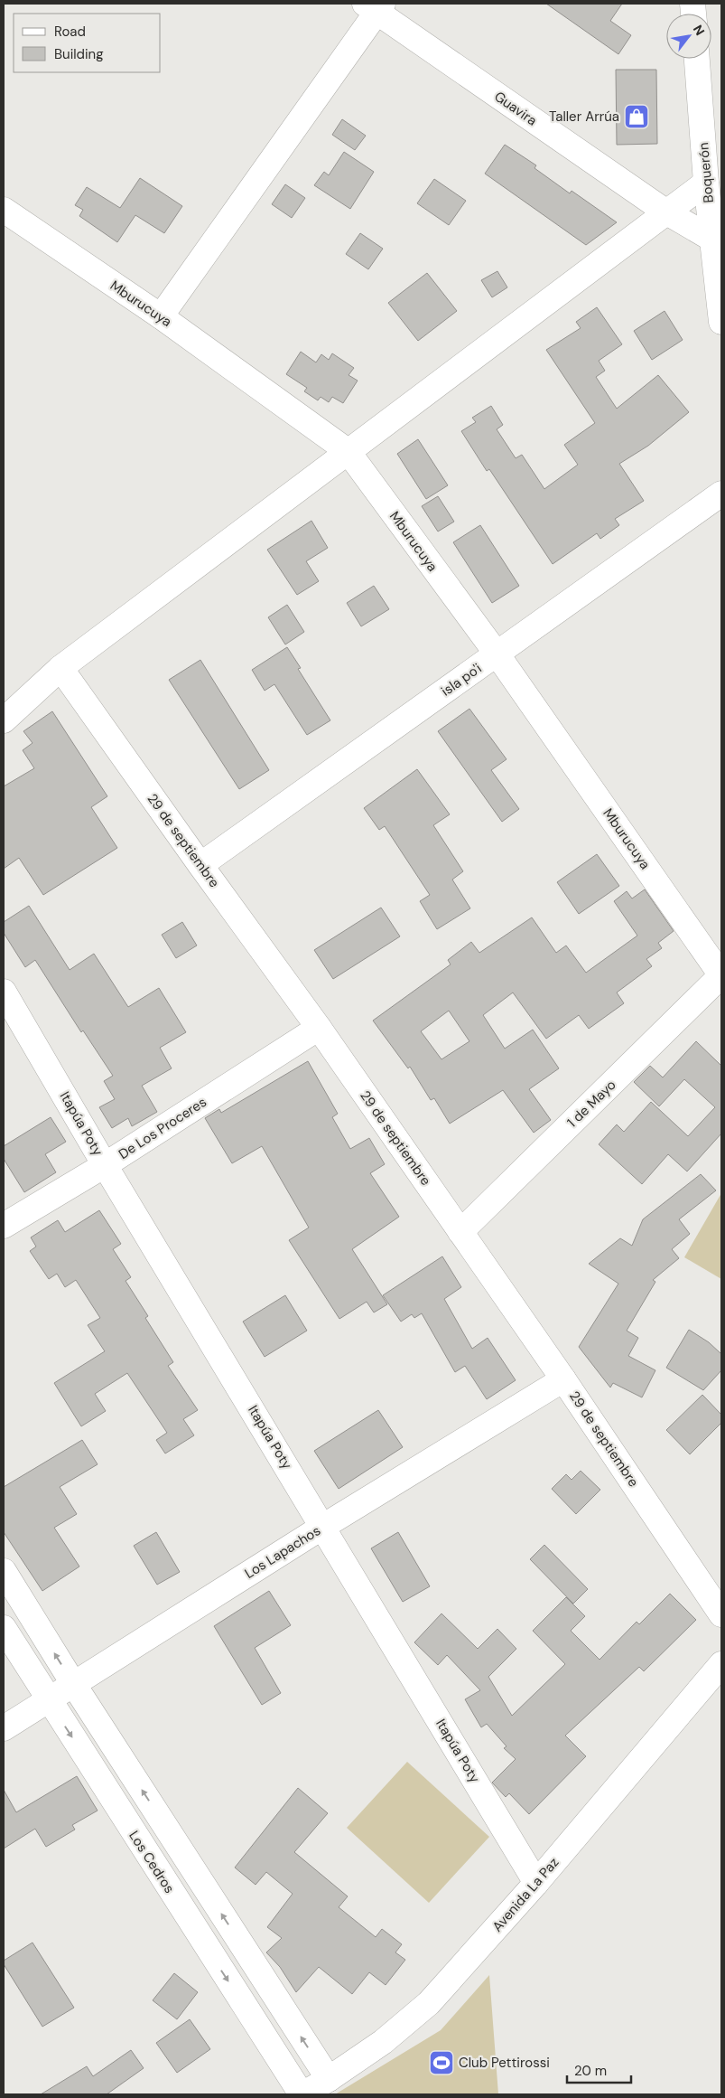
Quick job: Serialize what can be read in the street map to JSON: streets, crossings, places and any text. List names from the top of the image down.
{
  "streets": {
    "street": [
      "Guavira",
      "Boquerón",
      "Mburucuya",
      "isla po'i",
      "29 de septiembre",
      "1 de Mayo",
      "Itapúa Poty",
      "De Los Proceres",
      "Los Lapachos",
      "Los Cedros",
      "Avenida La Paz"
    ]
  },
  "crossings": [
    ["Guavira", "Boquerón"],
    ["Mburucuya", "isla po'i"],
    ["Mburucuya", "1 de Mayo"],
    ["isla po'i", "29 de septiembre"],
    ["29 de septiembre", "1 de Mayo"],
    ["29 de septiembre", "De Los Proceres"],
    ["29 de septiembre", "Los Lapachos"],
    ["Itapúa Poty", "De Los Proceres"],
    ["Itapúa Poty", "Los Lapachos"],
    ["Itapúa Poty", "Avenida La Paz"],
    ["Los Lapachos", "Los Cedros"],
    ["Los Cedros", "Avenida La Paz"]
  ],
  "places": {
    "shop": ["Taller Arrúa"],
    "sports": ["Club Pettirossi"]
  },
  "legend": ["Road", "Building"],
  "scale_bar": "20 m",
  "north": "top right"
}
